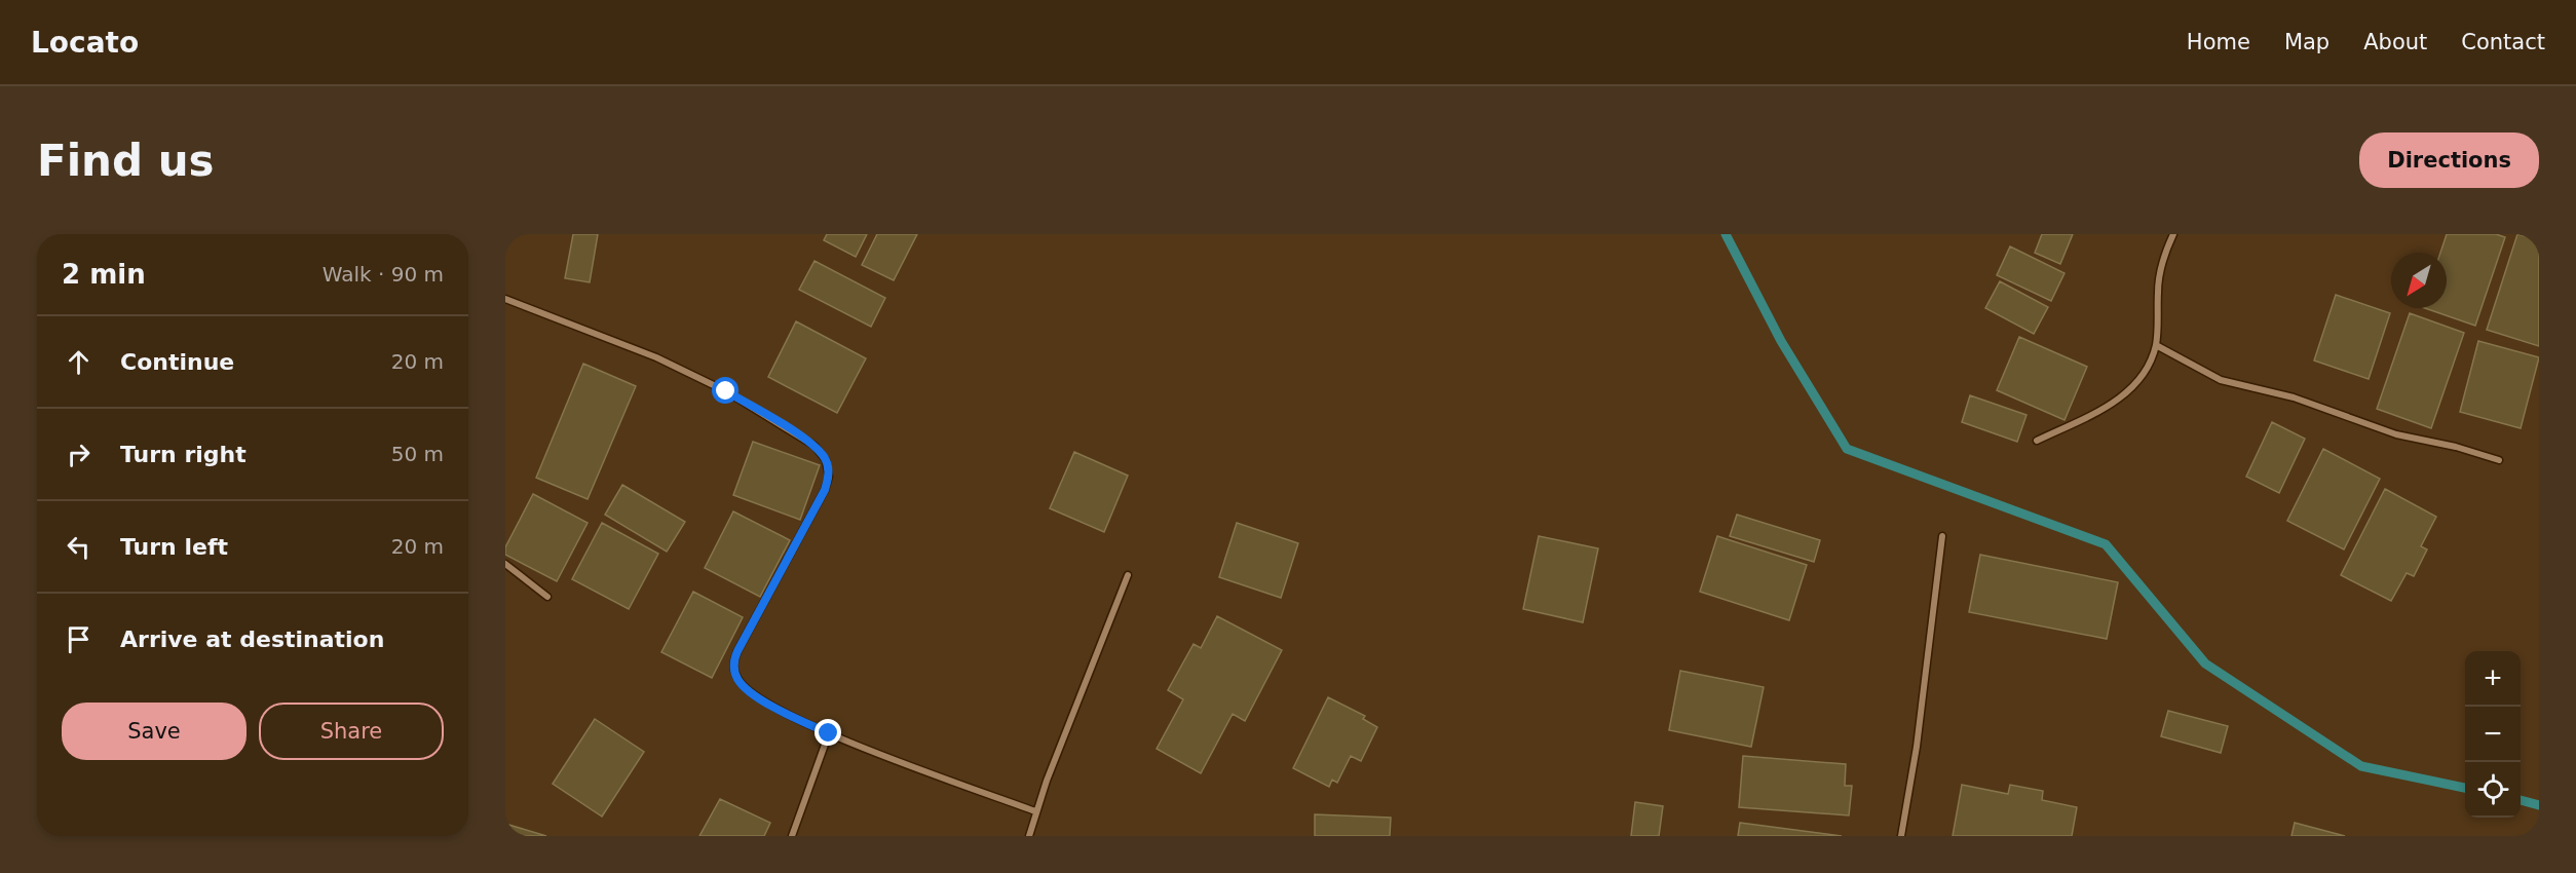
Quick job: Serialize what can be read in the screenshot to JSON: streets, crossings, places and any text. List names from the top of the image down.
{
  "north": "bottom left",
  "page": {
    "header": "Locato",
    "nav": [
      "Home",
      "Map",
      "About",
      "Contact"
    ],
    "buttons": [
      "Directions",
      ["Save", "Share"]
    ],
    "title": "Find us",
    "heading": ["2 min", "Walk · 90 m"],
    "list": [
      ["Continue", "20 m"],
      ["Turn right", "50 m"],
      ["Turn left", "20 m"],
      "Arrive at destination"
    ],
    "map_buttons": ["+", "−"]
  }
}
